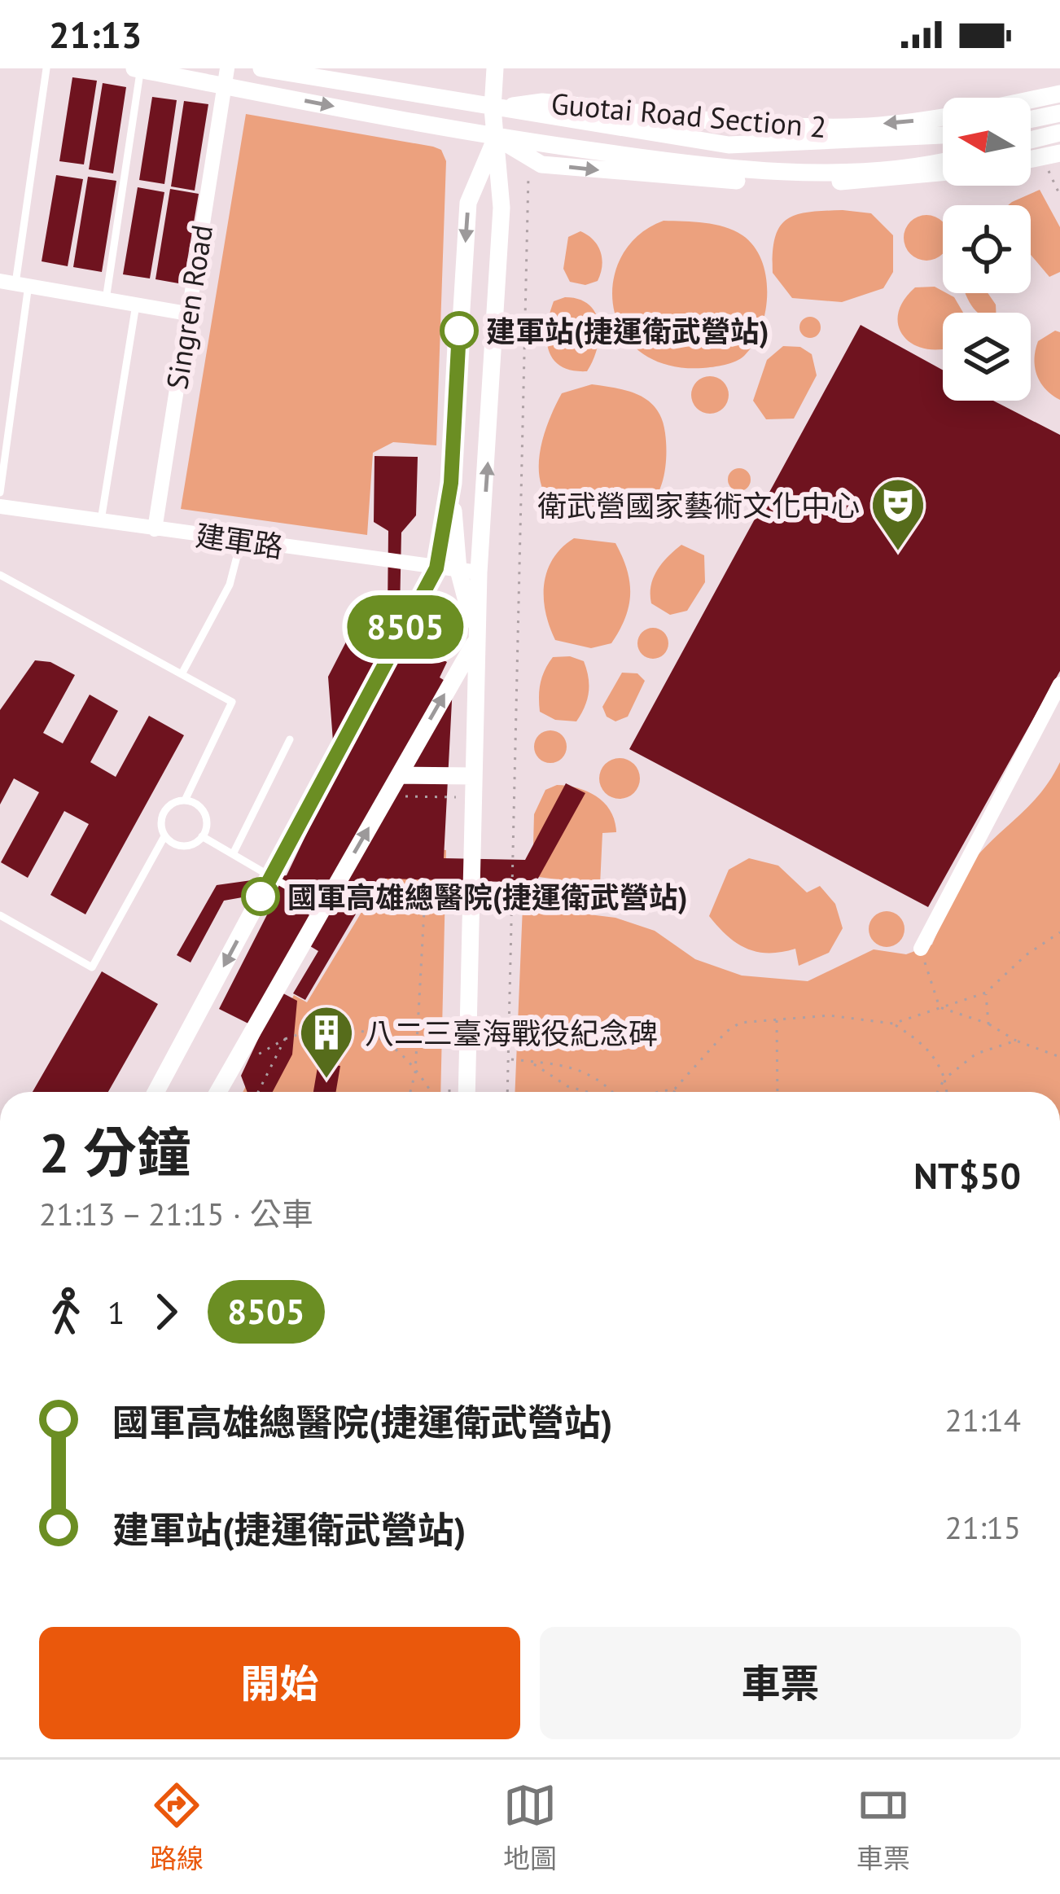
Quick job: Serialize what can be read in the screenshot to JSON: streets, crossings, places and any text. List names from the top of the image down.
{
  "streets": {
    "street": ["Guotai Road Section 2", "Singren Road", "建軍路"]
  },
  "crossings": [
    ["Singren Road", "建軍路"]
  ],
  "places": {
    "other": ["建軍站(捷運衛武營站)", "國軍高雄總醫院(捷運衛武營站)"],
    "theatre": ["衛武營國家藝術文化中心"],
    "building": ["八二三臺海戰役紀念碑"]
  },
  "lines": ["bus line 8505"],
  "north": "left",
  "page": {
    "status": "21:13",
    "on_map": "8505",
    "heading": ["2 分鐘", "21:13 – 21:15 · 公車", "NT$50"],
    "legs": ["1", "8505"],
    "list": [
      {
        "name": "國軍高雄總醫院(捷運衛武營站)",
        "value": "21:14"
      },
      {
        "name": "建軍站(捷運衛武營站)",
        "value": "21:15"
      }
    ],
    "buttons": ["開始", "車票"],
    "tabs": ["路線", "地圖", "車票"]
  }
}
